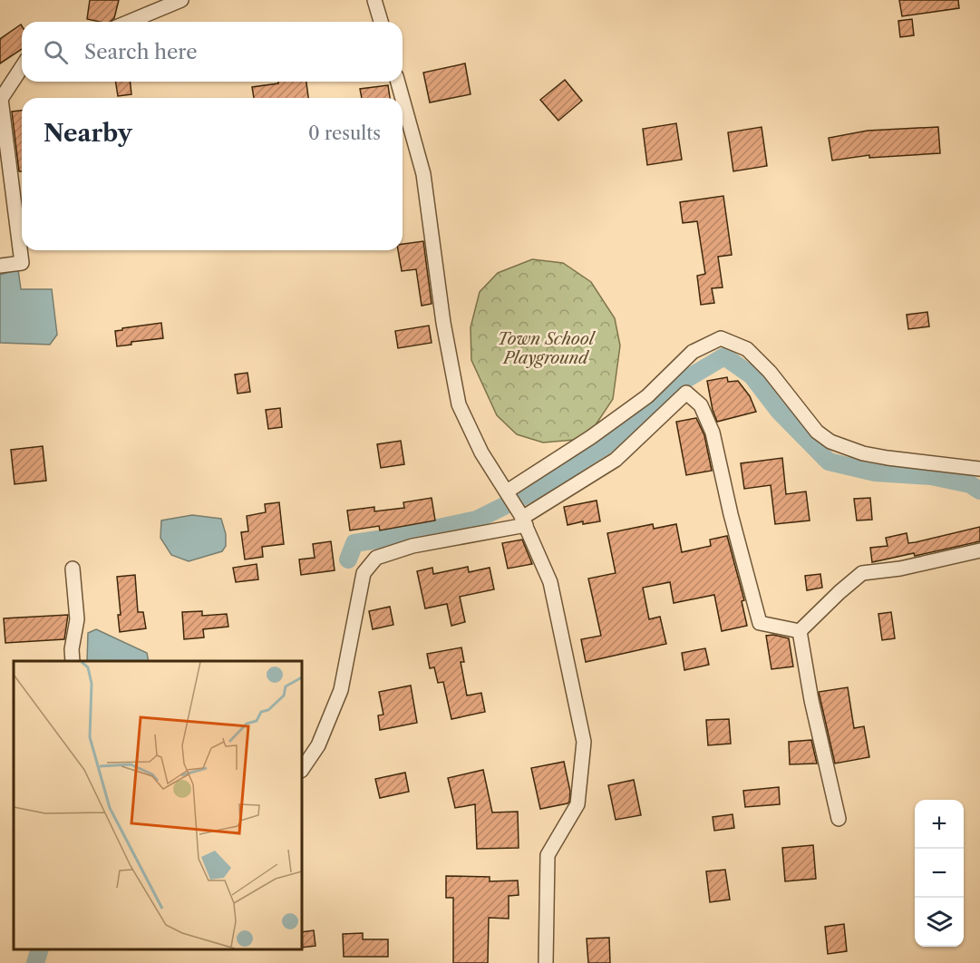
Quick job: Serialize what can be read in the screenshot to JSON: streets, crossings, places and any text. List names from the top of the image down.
{
  "parks": ["Town School Playground"],
  "page": {
    "search": "Search here",
    "heading": ["Nearby", "0 results"],
    "map_buttons": ["+", "−"]
  }
}
